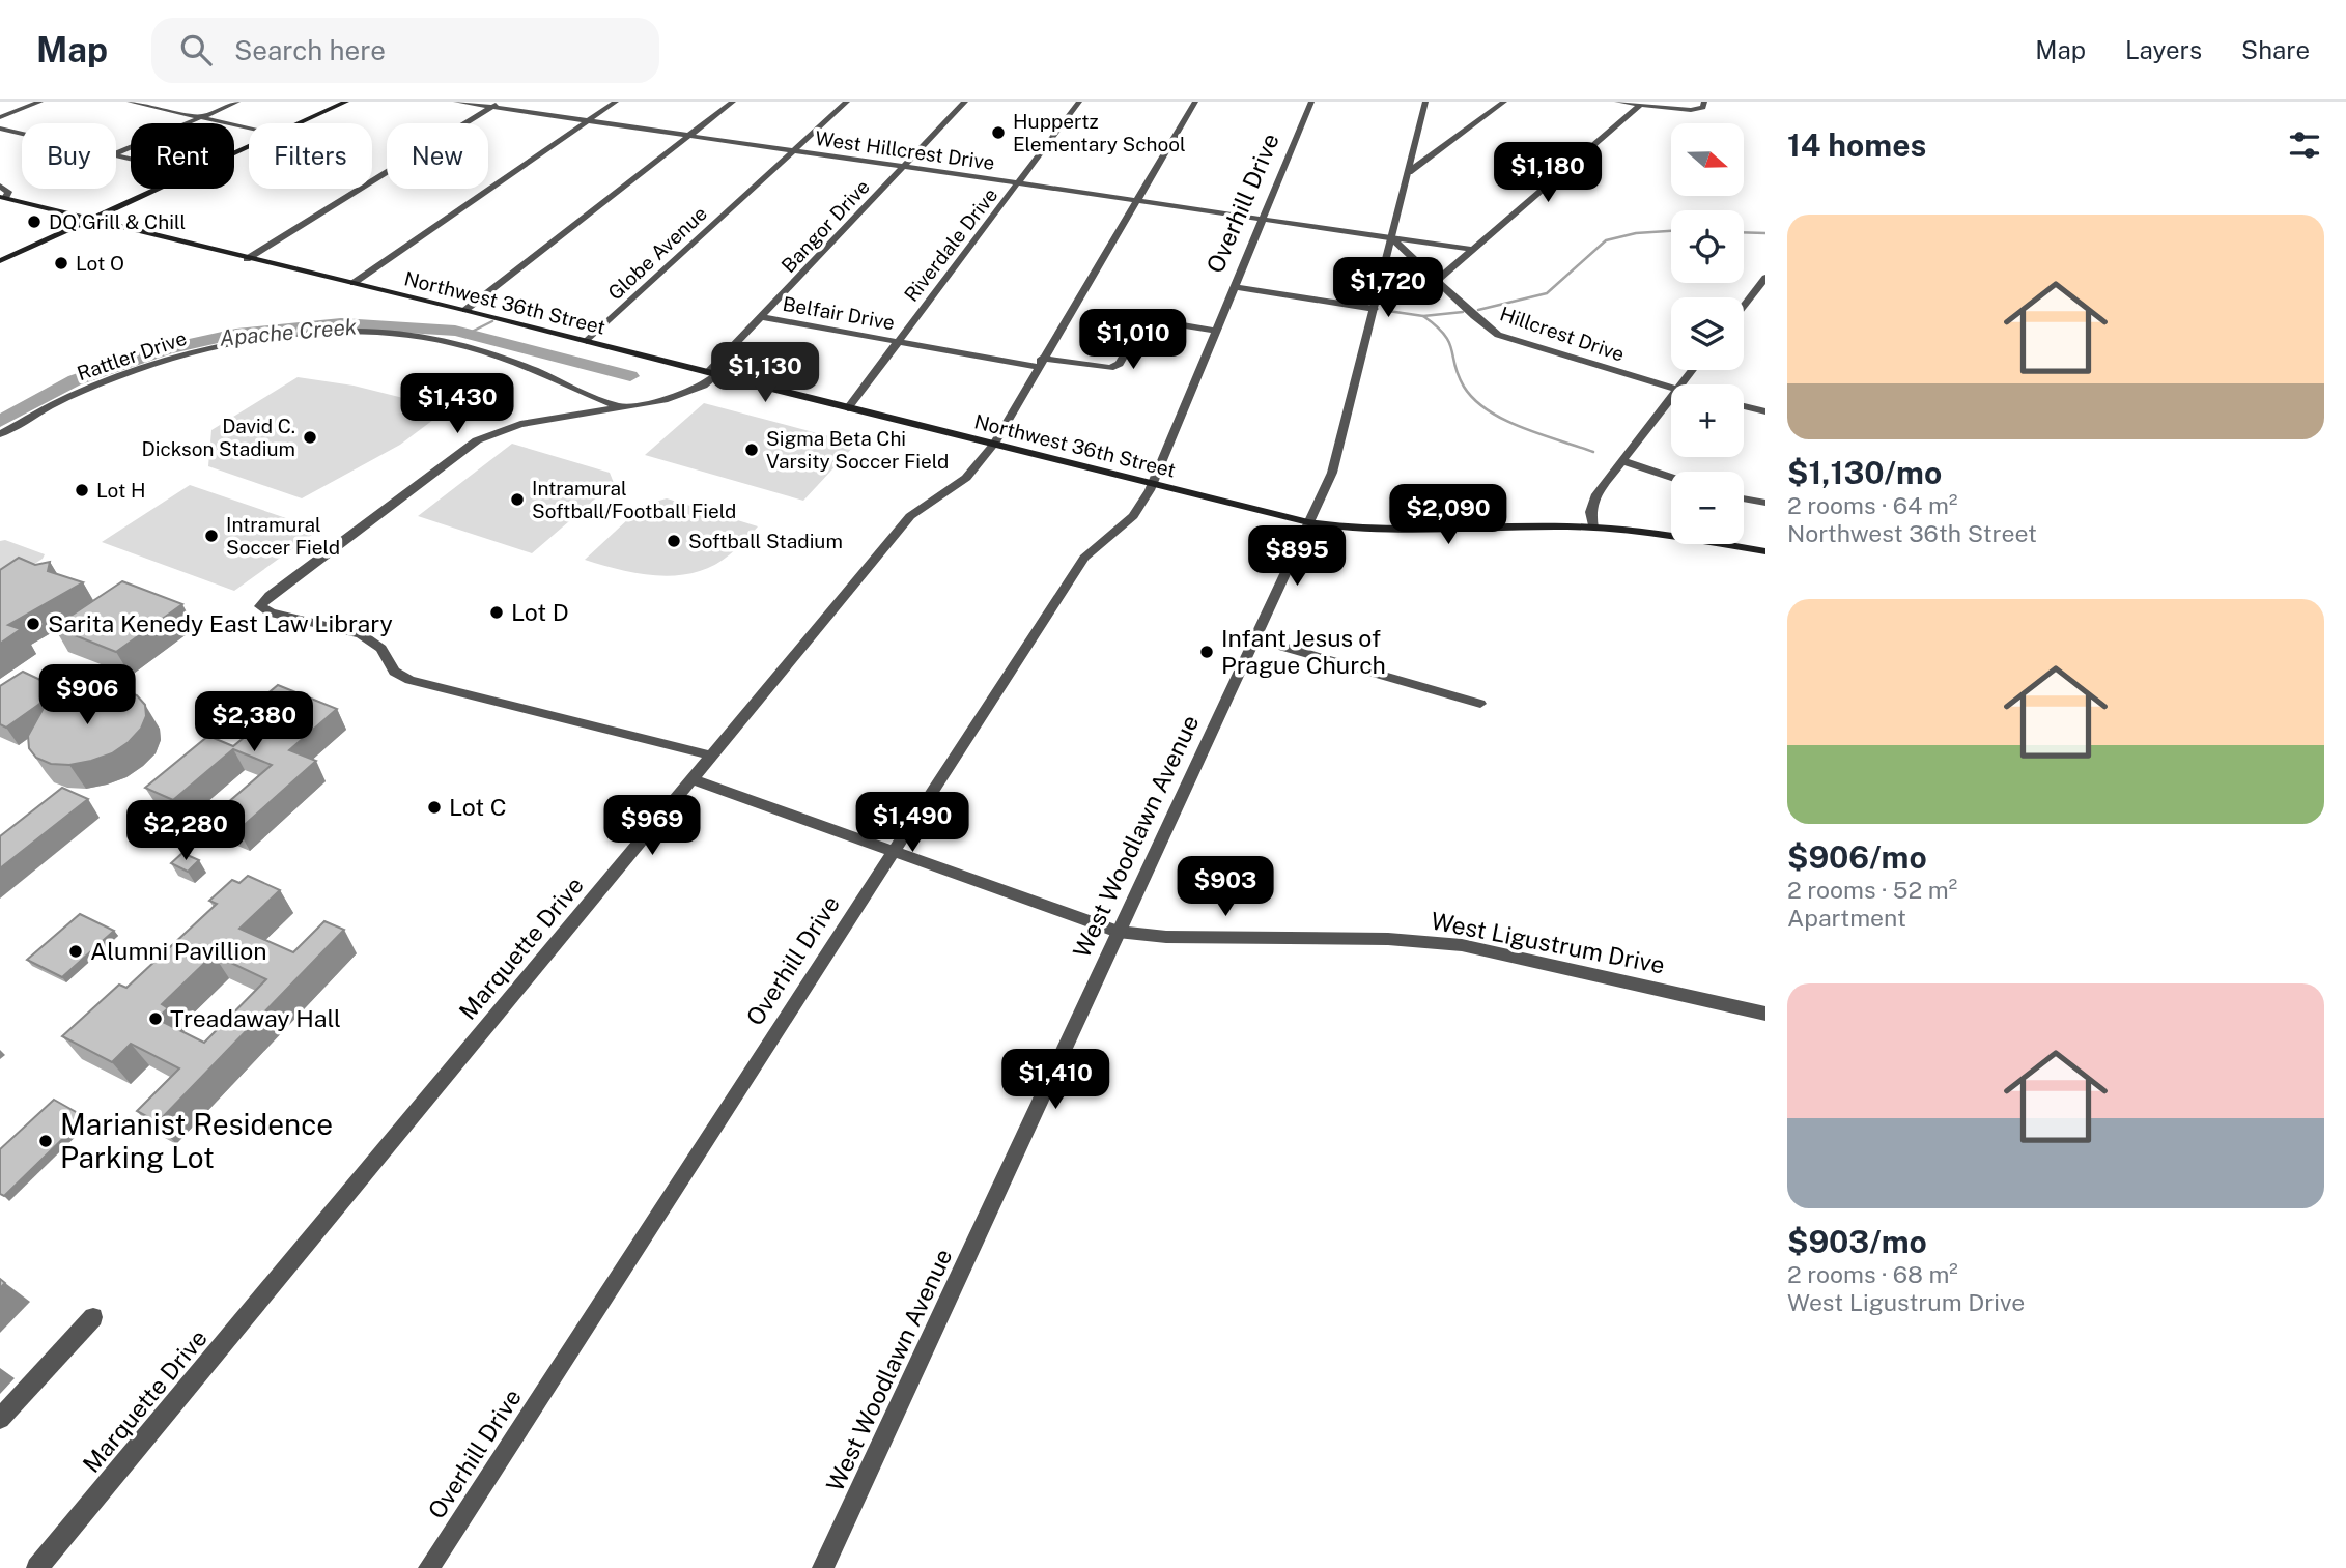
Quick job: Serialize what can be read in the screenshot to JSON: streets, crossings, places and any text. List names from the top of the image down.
{
  "streets": {
    "main road": ["Northwest 36th Street"],
    "street": [
      "West Hillcrest Drive",
      "Overhill Drive",
      "Bangor Drive",
      "Riverdale Drive",
      "Globe Avenue",
      "Belfair Drive",
      "Hillcrest Drive",
      "Rattler Drive",
      "West Woodlawn Avenue",
      "West Ligustrum Drive",
      "Marquette Drive"
    ]
  },
  "crossings": [
    ["West Hillcrest Drive", "Overhill Drive"],
    ["West Hillcrest Drive", "Bangor Drive"],
    ["West Hillcrest Drive", "Riverdale Drive"],
    ["West Hillcrest Drive", "Globe Avenue"],
    ["West Hillcrest Drive", "Hillcrest Drive"],
    ["West Hillcrest Drive", "West Woodlawn Avenue"],
    ["West Hillcrest Drive", "Marquette Drive"],
    ["Overhill Drive", "Northwest 36th Street"],
    ["Overhill Drive", "Belfair Drive"],
    ["Overhill Drive", "West Ligustrum Drive"],
    ["Bangor Drive", "Northwest 36th Street"],
    ["Bangor Drive", "Belfair Drive"],
    ["Bangor Drive", "Rattler Drive"],
    ["Bangor Drive", "Marquette Drive"],
    ["Riverdale Drive", "Northwest 36th Street"],
    ["Riverdale Drive", "Belfair Drive"],
    ["Globe Avenue", "Northwest 36th Street"],
    ["Northwest 36th Street", "West Woodlawn Avenue"],
    ["Northwest 36th Street", "Marquette Drive"],
    ["Belfair Drive", "Marquette Drive"],
    ["Hillcrest Drive", "West Woodlawn Avenue"],
    ["West Woodlawn Avenue", "West Ligustrum Drive"],
    ["West Ligustrum Drive", "Marquette Drive"]
  ],
  "water": ["Apache Creek"],
  "places": [
    "Huppertz Elementary School",
    "DQ Grill & Chill",
    "Lot O",
    "David C. Dickson Stadium",
    "Sigma Beta Chi Varsity Soccer Field",
    "Lot H",
    "Intramural Softball/Football Field",
    "Intramural Soccer Field",
    "Softball Stadium",
    "Lot D",
    "Sarita Kenedy East Law Library",
    "Infant Jesus of Prague Church",
    "Lot C",
    "Alumni Pavillion",
    "Treadaway Hall",
    "Marianist Residence Parking Lot"
  ],
  "north": "right",
  "page": {
    "header": "Map",
    "search": "Search here",
    "nav": ["Map", "Layers", "Share"],
    "heading": "14 homes",
    "map_buttons": ["+", "−"],
    "chip": [
      "Buy",
      "Rent",
      "Filters",
      "New"
    ],
    "price": [
      "$1,180",
      "$1,720",
      "$1,010",
      "$1,130",
      "$1,430",
      "$2,090",
      "$895",
      "$906",
      "$2,380",
      "$1,490",
      "$969",
      "$2,280",
      "$903",
      "$1,410"
    ],
    "list": [
      {
        "name": "$1,130/mo",
        "note": "2 rooms · 64 m² · Northwest 36th Street"
      },
      {
        "name": "$906/mo",
        "note": "2 rooms · 52 m² · Apartment"
      },
      {
        "name": "$903/mo",
        "note": "2 rooms · 68 m² · West Ligustrum Drive"
      }
    ]
  }
}
